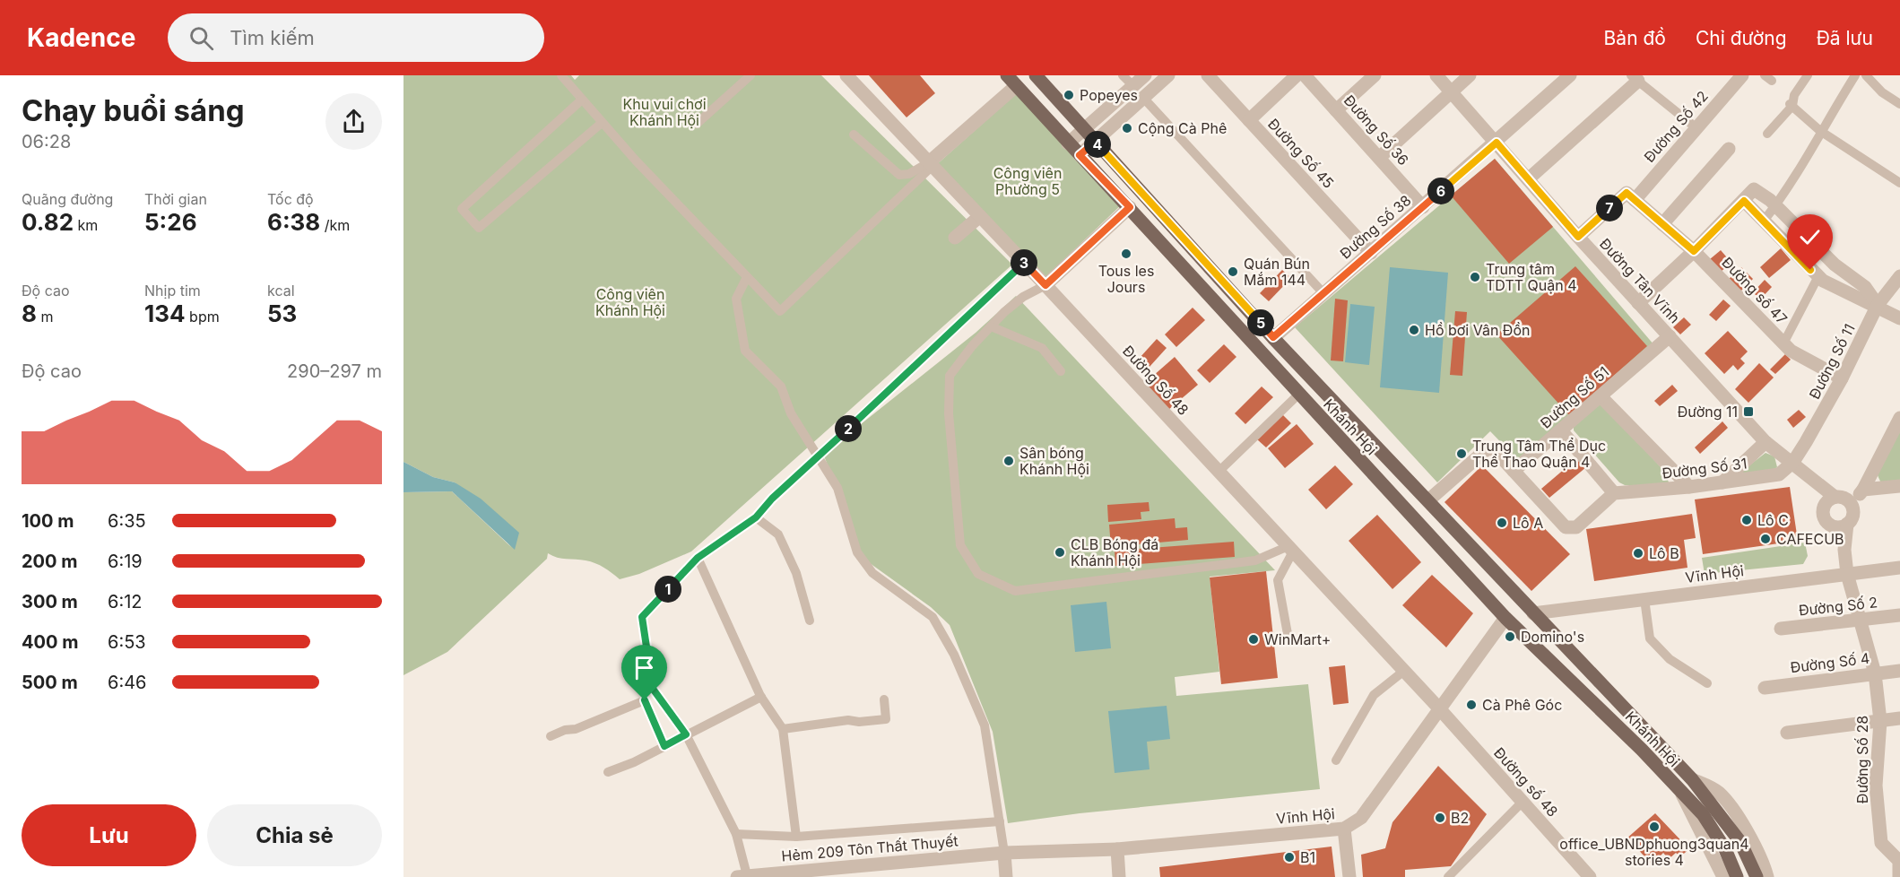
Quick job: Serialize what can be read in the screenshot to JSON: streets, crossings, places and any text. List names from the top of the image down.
{
  "streets": {
    "main road": ["Khánh Hội"],
    "street": [
      "Đường Số 42",
      "Đường Số 36",
      "Đường Số 45",
      "Đường Số 38",
      "Đường Tân Vĩnh",
      "Đường số 47",
      "Đường Số 11",
      "Đường Số 48",
      "Đường Số 51",
      "Đường Số 31",
      "Vĩnh Hội",
      "Đường Số 2",
      "Đường Số 4",
      "Đường Số 28",
      "Đường số 48",
      "Hẻm 209 Tôn Thất Thuyết"
    ]
  },
  "crossings": [
    ["Đường Số 42", "Đường Tân Vĩnh"],
    ["Đường Số 42", "Đường số 47"],
    ["Đường Số 36", "Đường Số 38"],
    ["Đường Số 45", "Đường Số 38"],
    ["Đường Số 38", "Đường Tân Vĩnh"],
    ["Đường Số 38", "Khánh Hội"],
    ["Đường Tân Vĩnh", "Đường Số 11"],
    ["Đường Tân Vĩnh", "Đường Số 51"],
    ["Đường Tân Vĩnh", "Đường Số 31"],
    ["Đường số 47", "Đường Số 11"],
    ["Đường Số 11", "Đường Số 31"],
    ["Đường Số 48", "Vĩnh Hội"],
    ["Đường Số 48", "Đường số 48"],
    ["Khánh Hội", "Vĩnh Hội"],
    ["Vĩnh Hội", "Đường Số 28"],
    ["Vĩnh Hội", "Đường số 48"],
    ["Vĩnh Hội", "Hẻm 209 Tôn Thất Thuyết"],
    ["Đường Số 2", "Đường Số 28"],
    ["Đường Số 4", "Đường Số 28"]
  ],
  "parks": ["Khu vui chơi Khánh Hội", "Công viên Phường 5", "Công viên Khánh Hội"],
  "places": {
    "other": [
      "Popeyes",
      "Cộng Cà Phê",
      "Tous les Jours",
      "Quán Bún Mắm 144",
      "Trung tâm TDTT Quận 4",
      "Hồ bơi Vân Đồn",
      "Trung Tâm Thể Dục Thể Thao Quận 4",
      "Sân bóng Khánh Hội",
      "Lô C",
      "Lô A",
      "CAFECUB",
      "CLB Bóng đá Khánh Hội",
      "Lô B",
      "Domino's",
      "WinMart+",
      "Cà Phê Góc",
      "B2",
      "office_UBNDphuong3quan4 stories 4",
      "B1"
    ],
    "transit": ["Đường 11"]
  },
  "page": {
    "header": "Kadence",
    "search": "Tìm kiếm",
    "nav": ["Bản đồ", "Chỉ đường", "Đã lưu"],
    "heading": ["Chạy buổi sáng", "06:28"],
    "pins": [
      "4",
      "6",
      "7",
      "3",
      "5",
      "2",
      "1"
    ],
    "stats": [
      ["Quãng đường", "0.82 km"],
      ["Thời gian", "5:26"],
      ["Tốc độ", "6:38 /km"],
      ["Độ cao", "8 m"],
      ["Nhịp tim", "134 bpm"],
      ["kcal", "53"]
    ],
    "chart": ["Độ cao", "290–297 m"],
    "list": [
      {
        "name": "100 m",
        "note": "6:35"
      },
      {
        "name": "200 m",
        "note": "6:19"
      },
      {
        "name": "300 m",
        "note": "6:12"
      },
      {
        "name": "400 m",
        "note": "6:53"
      },
      {
        "name": "500 m",
        "note": "6:46"
      }
    ],
    "buttons": ["Lưu", "Chia sẻ"]
  }
}
